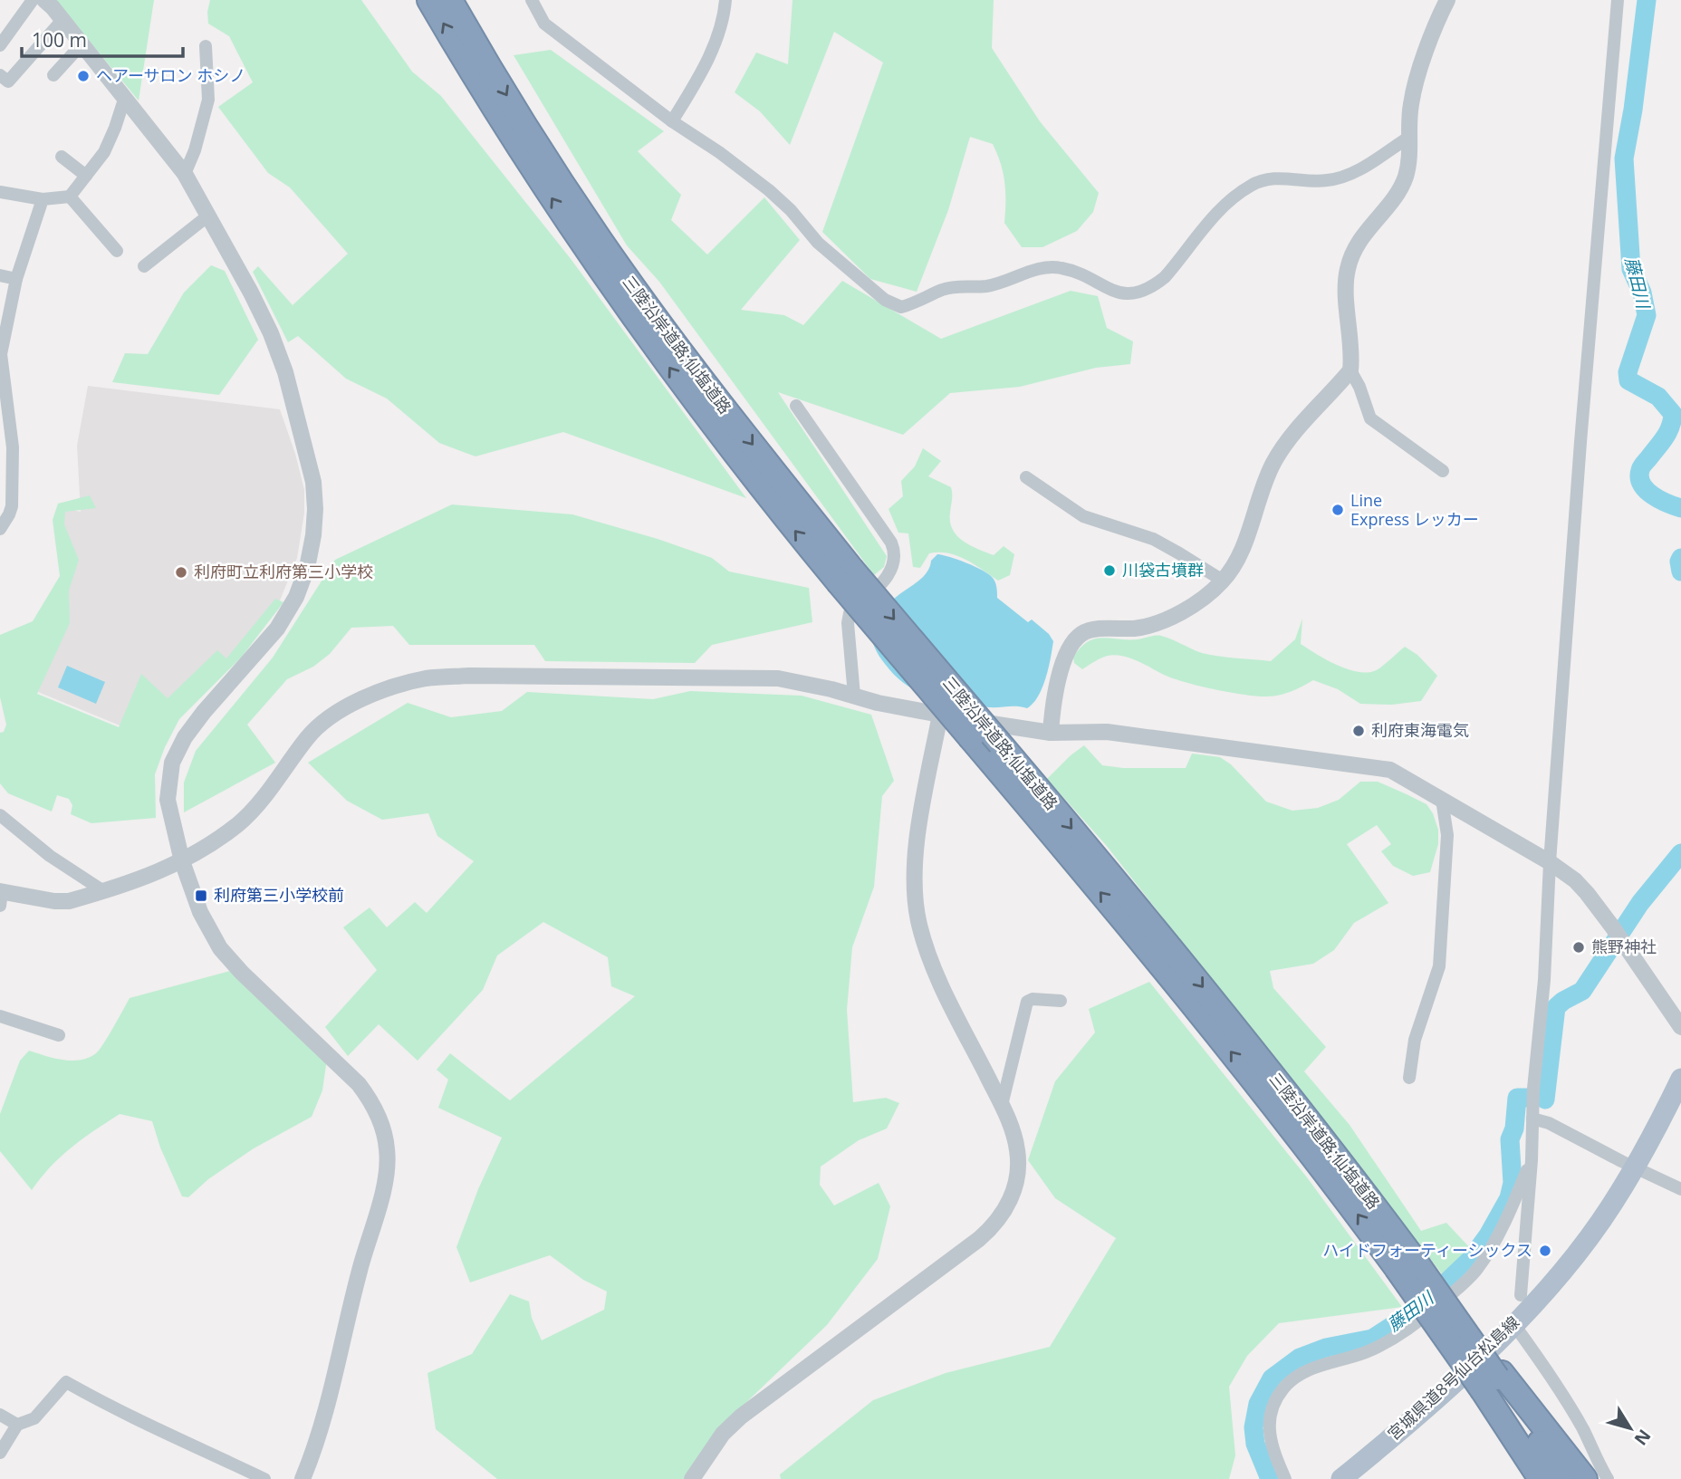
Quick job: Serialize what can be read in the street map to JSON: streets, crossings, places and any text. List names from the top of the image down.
{
  "streets": {
    "highway": ["三陸沿岸道路;仙塩道路"],
    "main road": ["宮城県道8号仙台松島線"]
  },
  "water": ["藤田川"],
  "places": {
    "other": [
      "ヘアーサロン ホシノ",
      "Line Express レッカー",
      "川袋古墳群",
      "利府町立利府第三小学校",
      "利府東海電気",
      "熊野神社",
      "ハイドフォーティーシックス"
    ],
    "transit": ["利府第三小学校前"]
  },
  "scale_bar": "100 m",
  "north": "bottom right"
}
